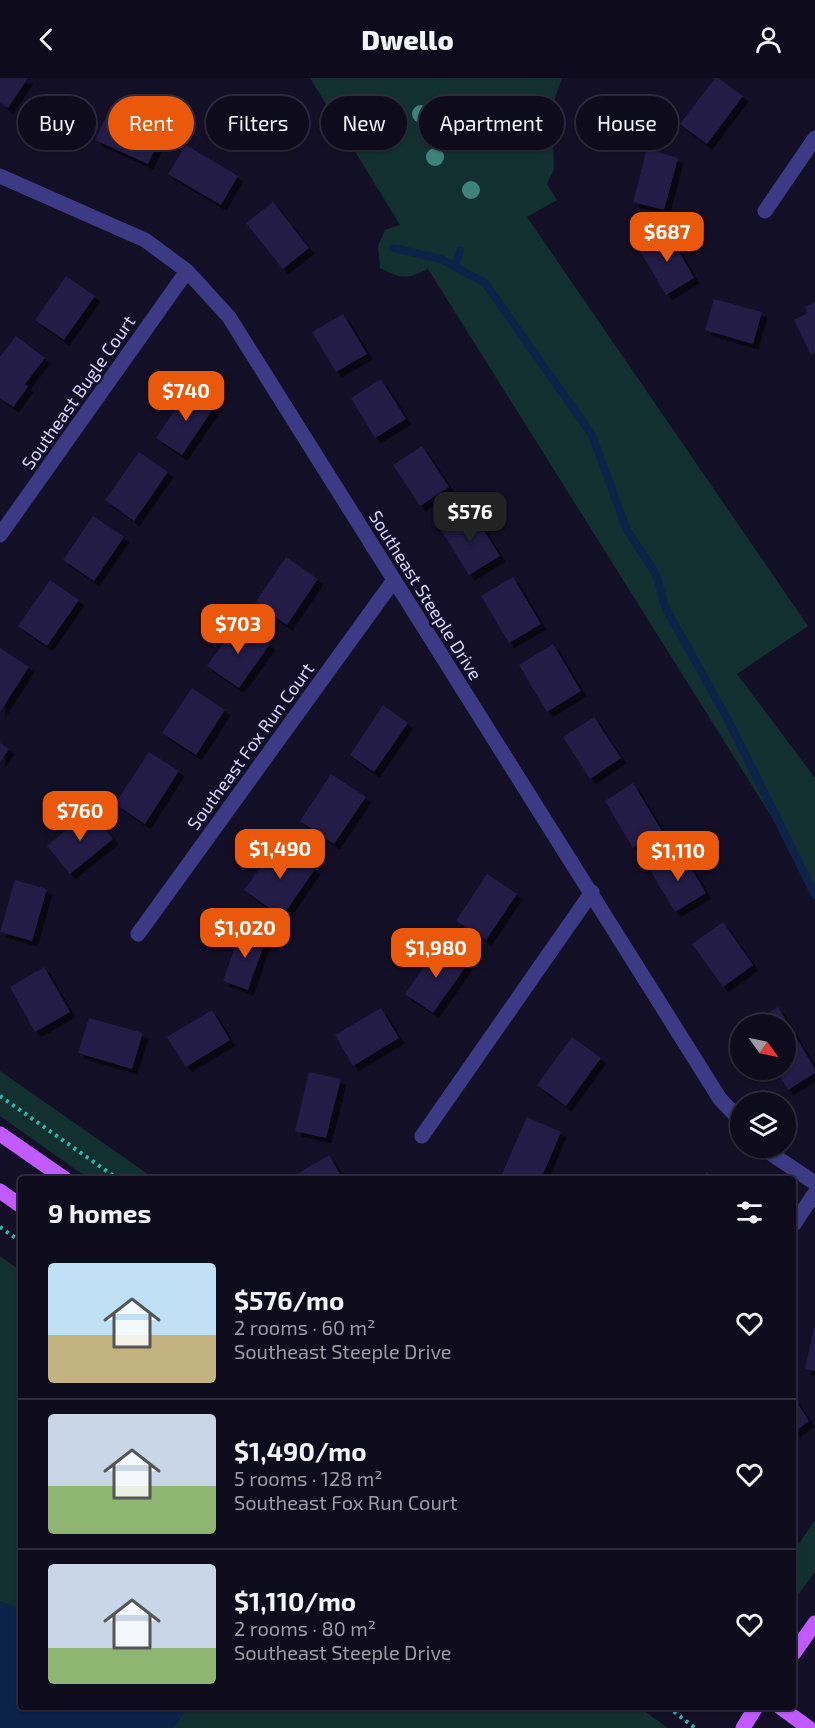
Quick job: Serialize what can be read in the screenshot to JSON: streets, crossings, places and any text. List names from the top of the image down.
{
  "streets": {
    "street": ["Southeast Bugle Court", "Southeast Steeple Drive", "Southeast Fox Run Court"]
  },
  "crossings": [
    ["Southeast Bugle Court", "Southeast Steeple Drive"],
    ["Southeast Steeple Drive", "Southeast Fox Run Court"]
  ],
  "north": "bottom right",
  "page": {
    "header": "Dwello",
    "chip": [
      "Buy",
      "Rent",
      "Filters",
      "New",
      "Apartment",
      "House"
    ],
    "price": [
      "$687",
      "$740",
      "$576",
      "$703",
      "$760",
      "$1,490",
      "$1,110",
      "$1,020",
      "$1,980"
    ],
    "heading": "9 homes",
    "list": [
      {
        "name": "$576/mo",
        "note": "2 rooms · 60 m² · Southeast Steeple Drive"
      },
      {
        "name": "$1,490/mo",
        "note": "5 rooms · 128 m² · Southeast Fox Run Court"
      },
      {
        "name": "$1,110/mo",
        "note": "2 rooms · 80 m² · Southeast Steeple Drive"
      }
    ]
  }
}
